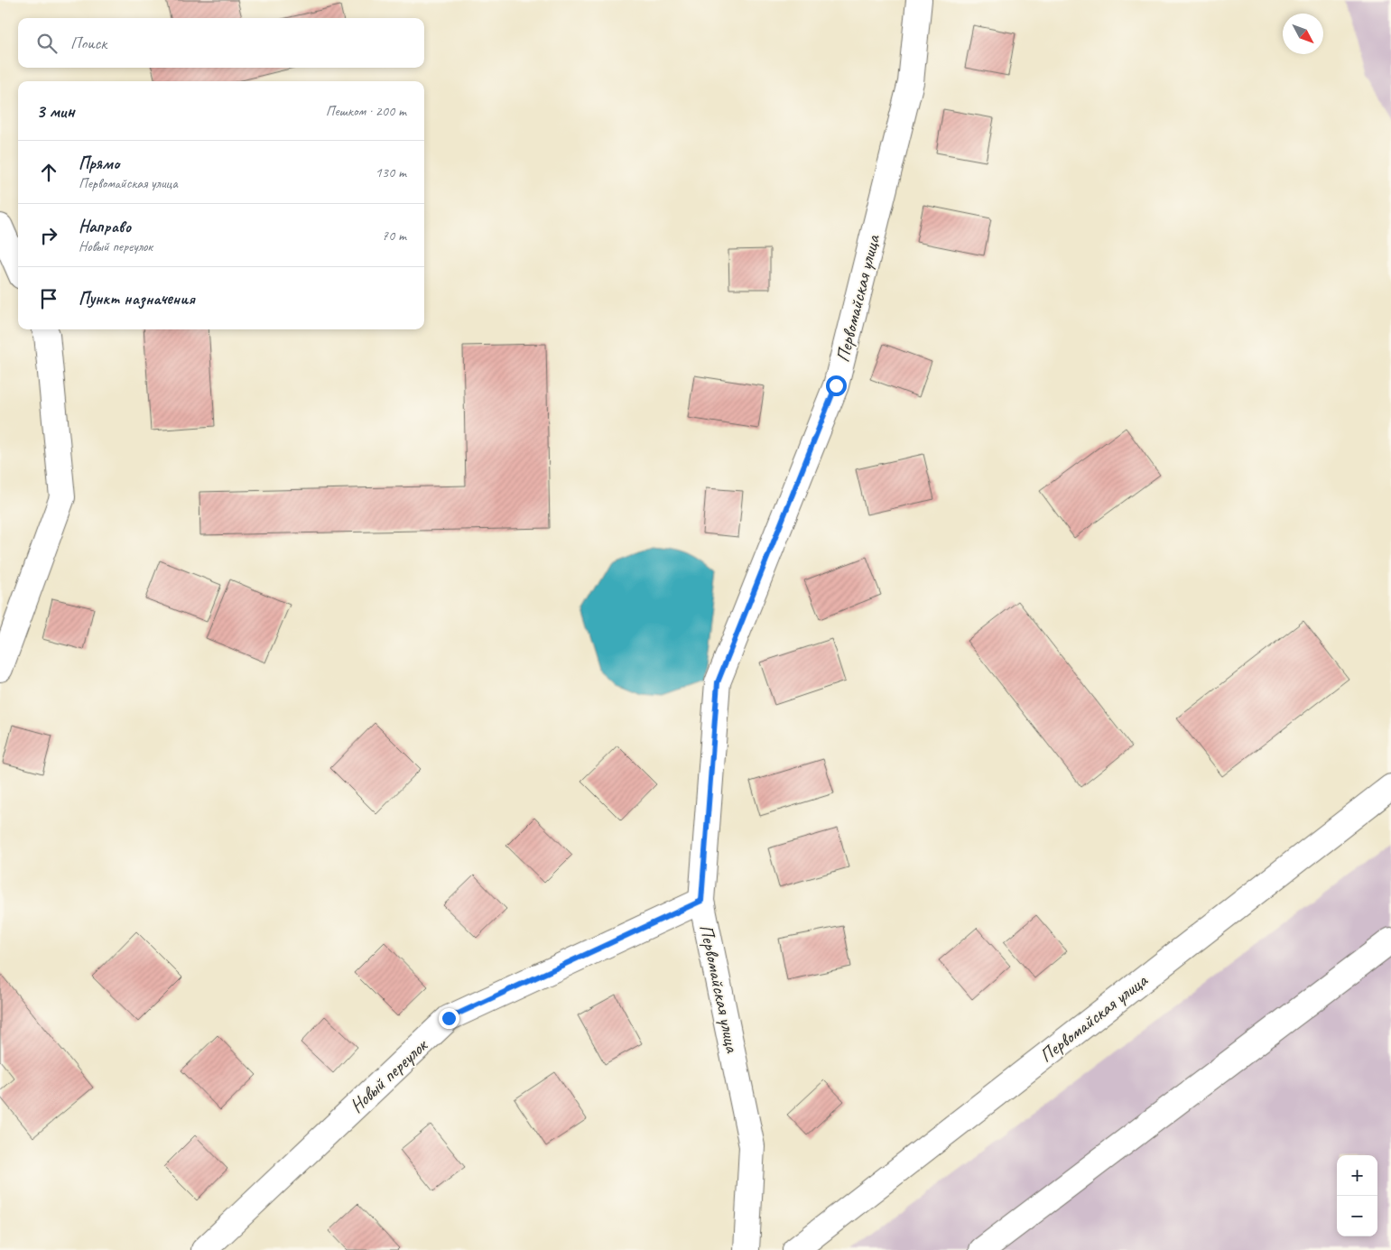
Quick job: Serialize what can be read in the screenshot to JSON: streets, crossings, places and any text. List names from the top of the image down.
{
  "streets": {
    "street": ["Первомайская улица", "Новый переулок"]
  },
  "crossings": [
    ["Первомайская улица", "Новый переулок"]
  ],
  "north": "bottom right",
  "page": {
    "search": "Поиск",
    "heading": ["3 мин", "Пешком · 200 m"],
    "list": [
      ["Прямо", "Первомайская улица", "130 m"],
      ["Направо", "Новый переулок", "70 m"],
      "Пункт назначения"
    ],
    "map_buttons": ["+", "−"]
  }
}
